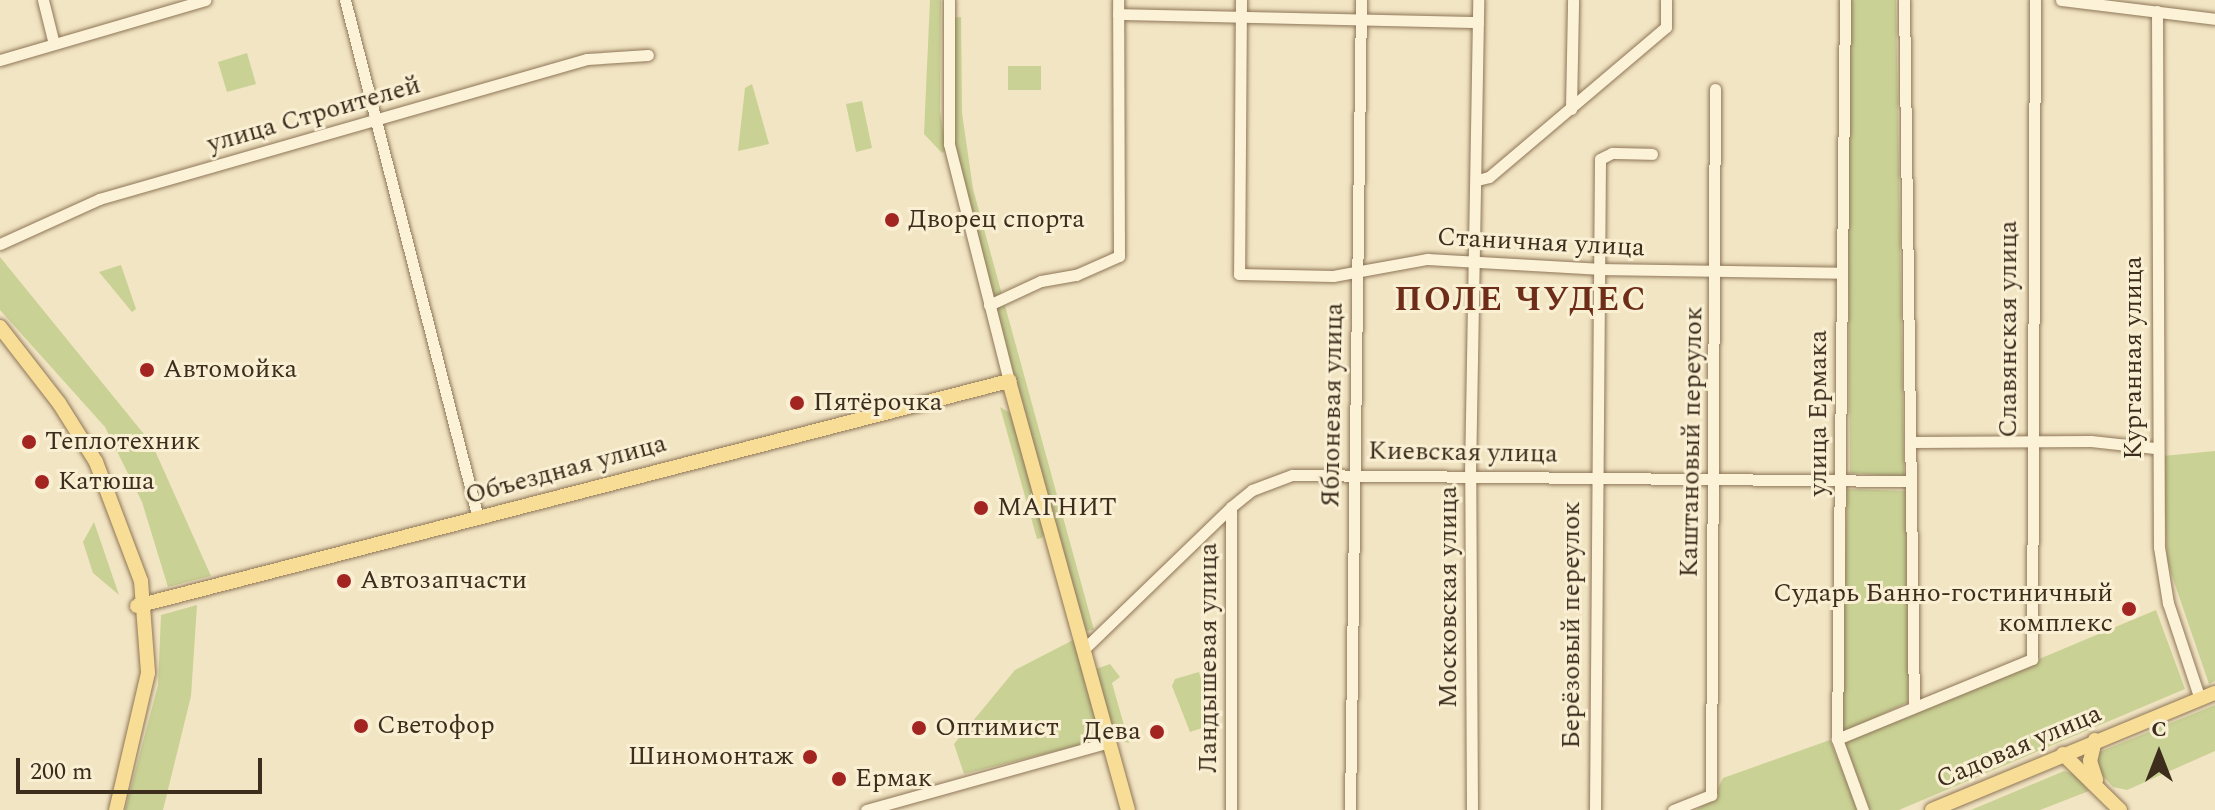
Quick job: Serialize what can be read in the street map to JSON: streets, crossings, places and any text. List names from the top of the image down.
{
  "streets": {
    "main road": ["Объездная улица", "Садовая улица"],
    "street": [
      "улица Строителей",
      "Станичная улица",
      "Славянская улица",
      "Курганная улица",
      "Яблоневая улица",
      "улица Ермака",
      "Каштановый переулок",
      "Киевская улица",
      "Московская улица",
      "Берёзовый переулок",
      "Ландышевая улица"
    ]
  },
  "crossings": [
    ["Станичная улица", "Яблоневая улица"],
    ["Станичная улица", "улица Ермака"],
    ["Станичная улица", "Каштановый переулок"],
    ["Станичная улица", "Московская улица"],
    ["Станичная улица", "Берёзовый переулок"],
    ["Курганная улица", "Садовая улица"],
    ["Яблоневая улица", "Киевская улица"],
    ["улица Ермака", "Киевская улица"],
    ["Каштановый переулок", "Киевская улица"],
    ["Киевская улица", "Московская улица"],
    ["Киевская улица", "Берёзовый переулок"],
    ["Киевская улица", "Ландышевая улица"]
  ],
  "districts": ["ПОЛЕ ЧУДЕС"],
  "places": [
    "Дворец спорта",
    "Автомойка",
    "Пятёрочка",
    "Теплотехник",
    "Катюша",
    "МАГНИТ",
    "Автозапчасти",
    "Сударь Банно-гостиничный комплекс",
    "Светофор",
    "Оптимист",
    "Дева",
    "Шиномонтаж",
    "Ермак"
  ],
  "scale_bar": "200 m",
  "north": "top"
}
